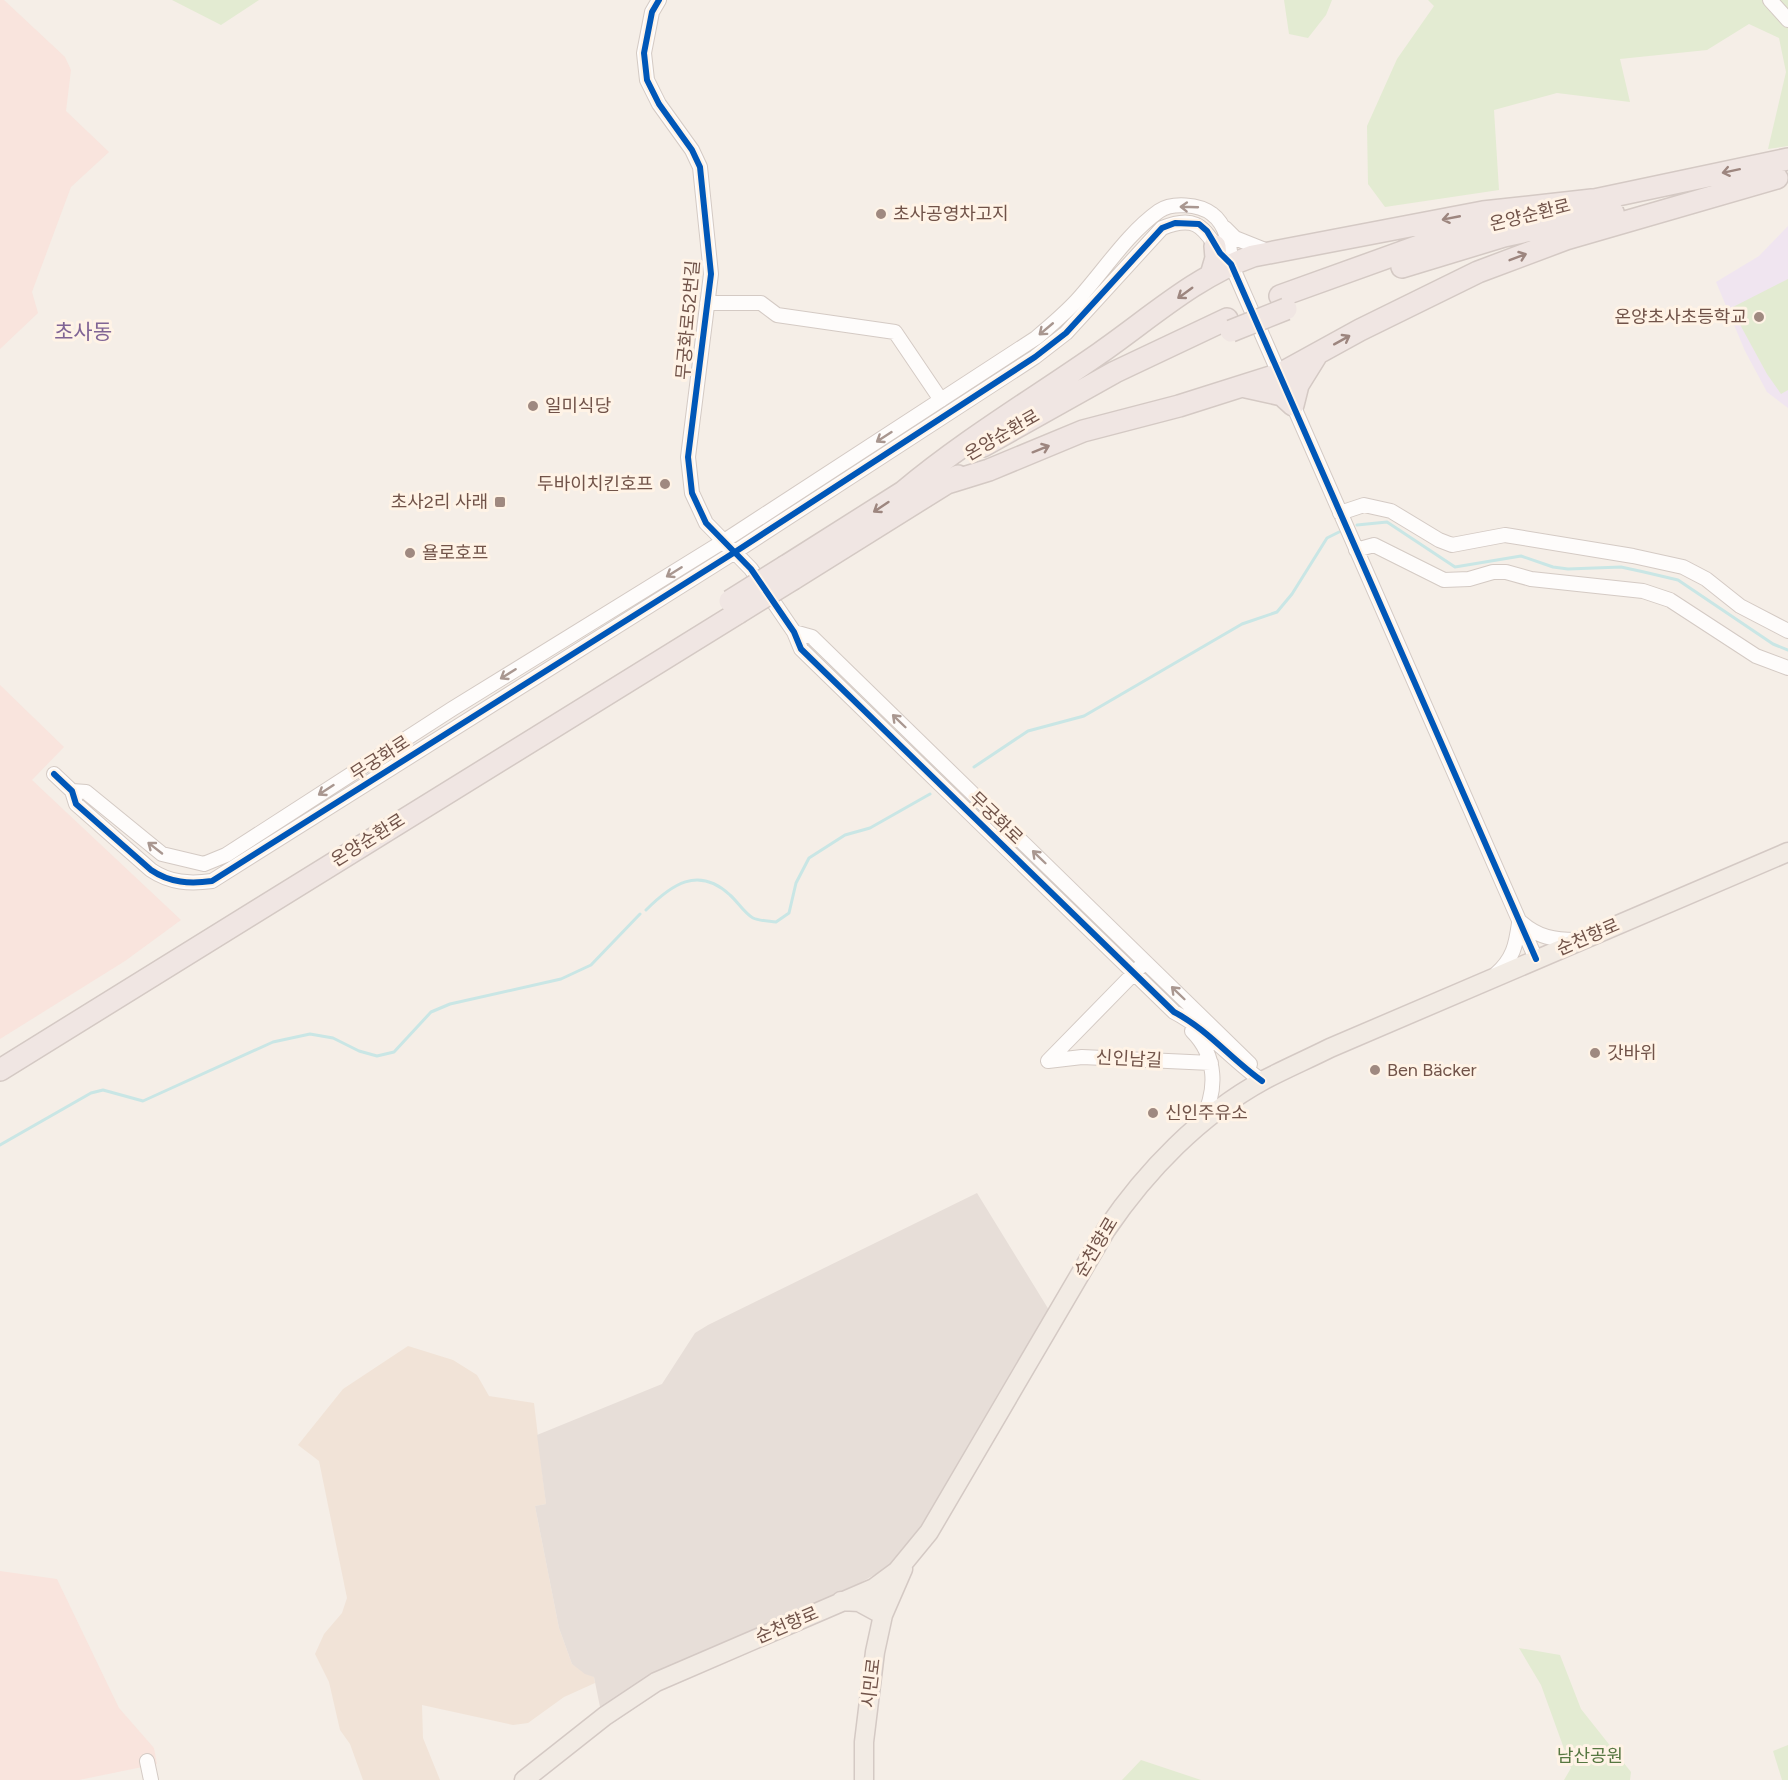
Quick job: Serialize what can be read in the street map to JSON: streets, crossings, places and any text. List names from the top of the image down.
{
  "streets": {
    "highway": ["온양순환로"],
    "main road": ["순천향로", "시민로"],
    "street": ["무궁화로52번길", "무궁화로", "신인남길"]
  },
  "crossings": [
    ["무궁화로52번길", "무궁화로"],
    ["무궁화로", "순천향로"],
    ["무궁화로", "신인남길"],
    ["순천향로", "시민로"]
  ],
  "one_way": ["무궁화로"],
  "districts": ["초사동"],
  "parks": ["남산공원"],
  "places": {
    "other": [
      "초사공영차고지",
      "온양초사초등학교",
      "일미식당",
      "두바이치킨호프",
      "욜로호프",
      "갓바위",
      "Ben Bäcker",
      "신인주유소"
    ],
    "transit": ["초사2리 사래"]
  }
}
